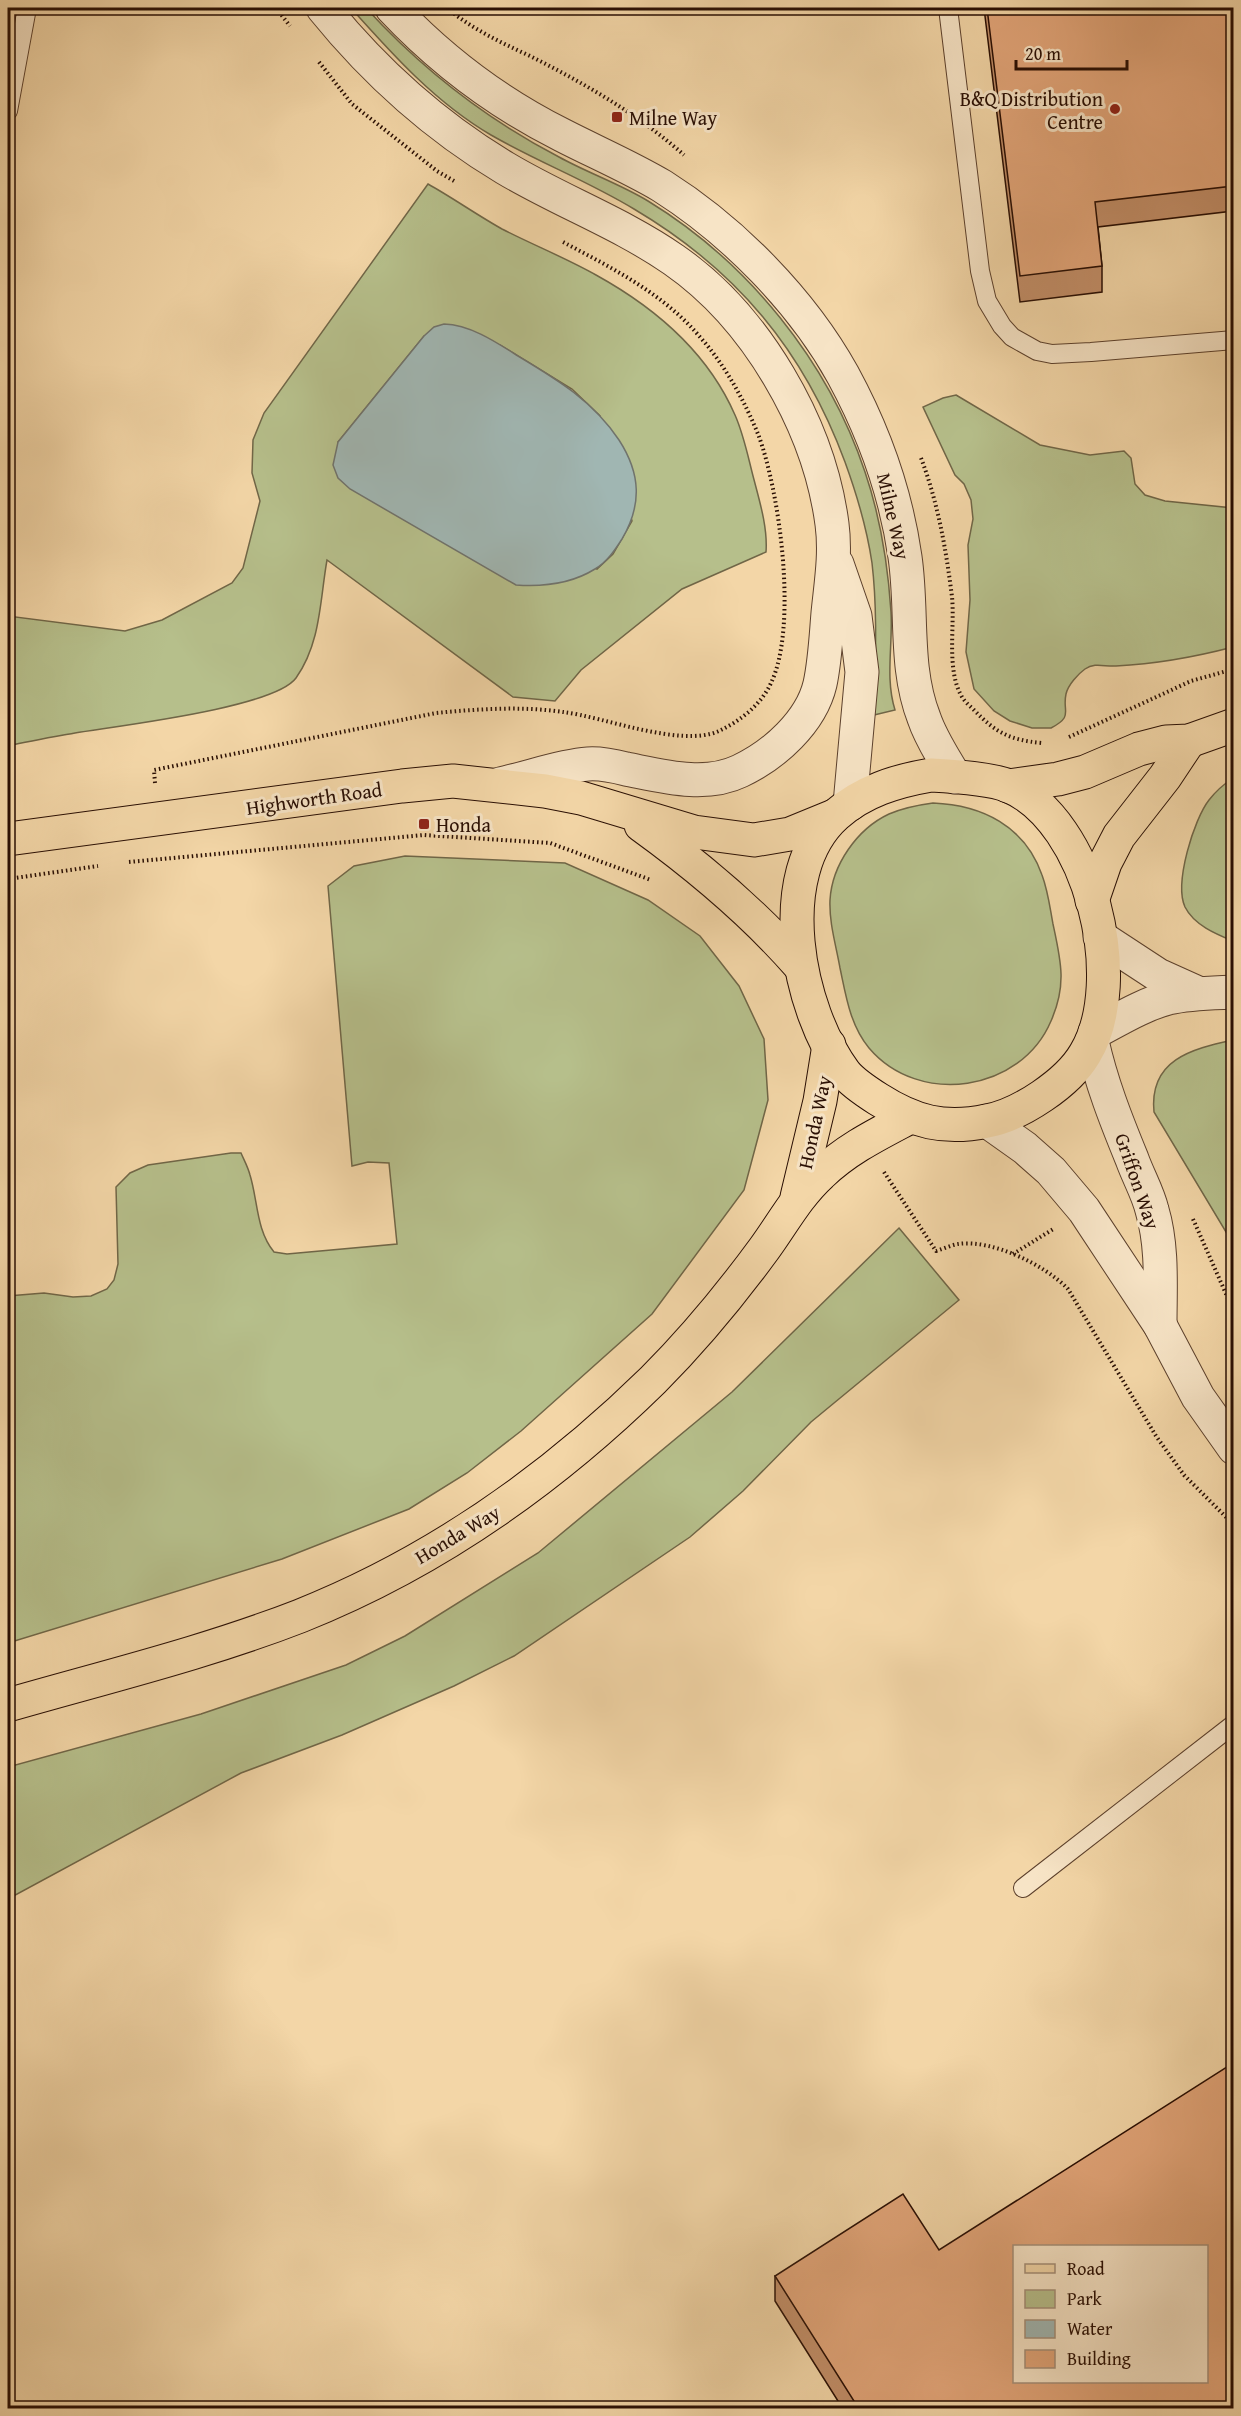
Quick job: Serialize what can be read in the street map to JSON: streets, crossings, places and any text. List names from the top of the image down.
{
  "streets": {
    "main road": ["Highworth Road", "Honda Way"],
    "street": ["Milne Way", "Griffon Way"]
  },
  "crossings": [
    ["Milne Way", "Highworth Road"]
  ],
  "places": {
    "other": ["B&Q Distribution Centre"],
    "transit": ["Milne Way", "Honda"]
  },
  "legend": [
    "Road",
    "Park",
    "Water",
    "Building"
  ],
  "scale_bar": "20 m"
}
